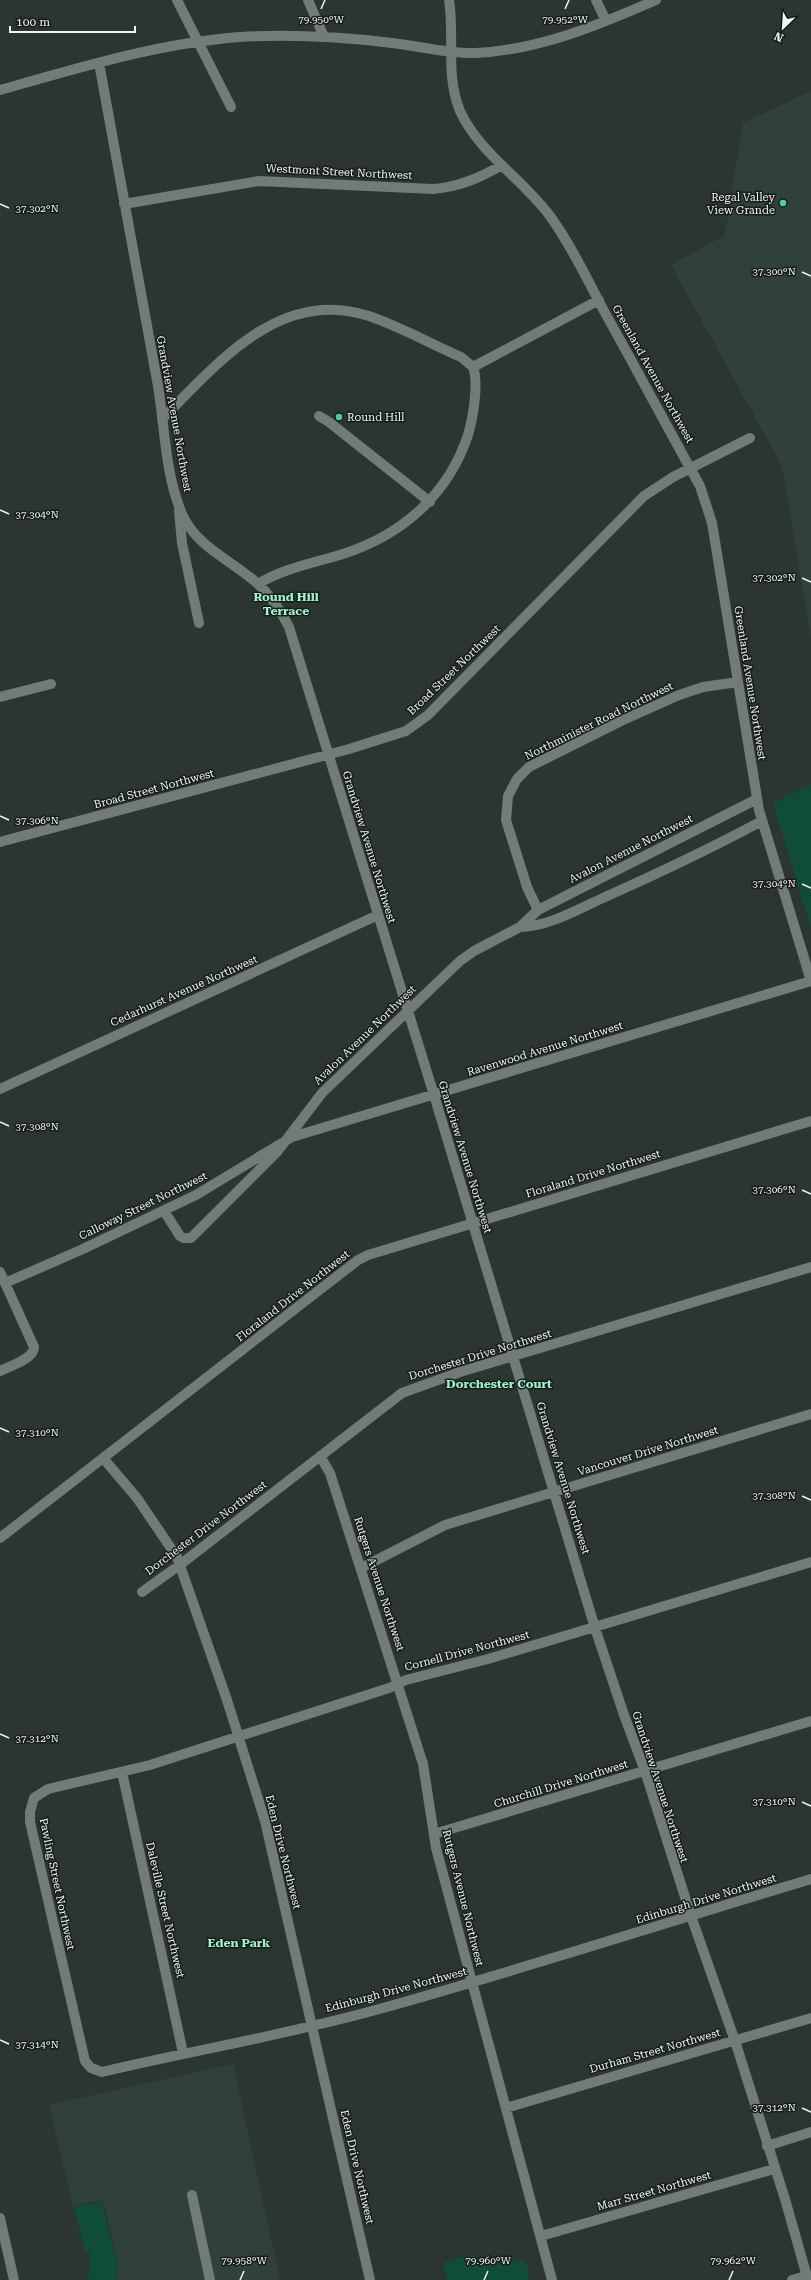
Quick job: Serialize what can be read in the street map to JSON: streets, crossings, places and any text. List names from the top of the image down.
{
  "streets": {
    "street": [
      "Westmont Street Northwest",
      "Greenland Avenue Northwest",
      "Grandview Avenue Northwest",
      "Broad Street Northwest",
      "Northminister Road Northwest",
      "Avalon Avenue Northwest",
      "Cedarhurst Avenue Northwest",
      "Ravenwood Avenue Northwest",
      "Floraland Drive Northwest",
      "Calloway Street Northwest",
      "Dorchester Drive Northwest",
      "Vancouver Drive Northwest",
      "Rutgers Avenue Northwest",
      "Cornell Drive Northwest",
      "Churchill Drive Northwest",
      "Eden Drive Northwest",
      "Pawling Street Northwest",
      "Edinburgh Drive Northwest",
      "Daleville Street Northwest",
      "Durham Street Northwest",
      "Marr Street Northwest"
    ]
  },
  "crossings": [
    ["Westmont Street Northwest", "Greenland Avenue Northwest"],
    ["Westmont Street Northwest", "Grandview Avenue Northwest"],
    ["Greenland Avenue Northwest", "Broad Street Northwest"],
    ["Greenland Avenue Northwest", "Northminister Road Northwest"],
    ["Greenland Avenue Northwest", "Avalon Avenue Northwest"],
    ["Greenland Avenue Northwest", "Ravenwood Avenue Northwest"],
    ["Grandview Avenue Northwest", "Broad Street Northwest"],
    ["Grandview Avenue Northwest", "Avalon Avenue Northwest"],
    ["Grandview Avenue Northwest", "Cedarhurst Avenue Northwest"],
    ["Grandview Avenue Northwest", "Ravenwood Avenue Northwest"],
    ["Grandview Avenue Northwest", "Floraland Drive Northwest"],
    ["Grandview Avenue Northwest", "Dorchester Drive Northwest"],
    ["Grandview Avenue Northwest", "Vancouver Drive Northwest"],
    ["Grandview Avenue Northwest", "Cornell Drive Northwest"],
    ["Grandview Avenue Northwest", "Churchill Drive Northwest"],
    ["Grandview Avenue Northwest", "Edinburgh Drive Northwest"],
    ["Grandview Avenue Northwest", "Durham Street Northwest"],
    ["Grandview Avenue Northwest", "Marr Street Northwest"],
    ["Northminister Road Northwest", "Avalon Avenue Northwest"],
    ["Avalon Avenue Northwest", "Ravenwood Avenue Northwest"],
    ["Avalon Avenue Northwest", "Calloway Street Northwest"],
    ["Ravenwood Avenue Northwest", "Calloway Street Northwest"],
    ["Floraland Drive Northwest", "Eden Drive Northwest"],
    ["Dorchester Drive Northwest", "Rutgers Avenue Northwest"],
    ["Dorchester Drive Northwest", "Eden Drive Northwest"],
    ["Vancouver Drive Northwest", "Rutgers Avenue Northwest"],
    ["Rutgers Avenue Northwest", "Cornell Drive Northwest"],
    ["Rutgers Avenue Northwest", "Churchill Drive Northwest"],
    ["Rutgers Avenue Northwest", "Edinburgh Drive Northwest"],
    ["Rutgers Avenue Northwest", "Durham Street Northwest"],
    ["Rutgers Avenue Northwest", "Marr Street Northwest"],
    ["Cornell Drive Northwest", "Eden Drive Northwest"],
    ["Cornell Drive Northwest", "Pawling Street Northwest"],
    ["Cornell Drive Northwest", "Daleville Street Northwest"],
    ["Eden Drive Northwest", "Edinburgh Drive Northwest"],
    ["Pawling Street Northwest", "Edinburgh Drive Northwest"],
    ["Edinburgh Drive Northwest", "Daleville Street Northwest"]
  ],
  "districts": ["Round Hill Terrace", "Dorchester Court", "Eden Park"],
  "places": ["Regal Valley View Grande", "Round Hill"],
  "scale_bar": "100 m",
  "north": "bottom left",
  "coordinates": [
    "79.950°W",
    "79.952°W",
    "37.302°N",
    "37.300°N",
    "37.304°N",
    "37.306°N",
    "37.308°N",
    "37.310°N",
    "37.312°N",
    "37.314°N",
    "79.958°W",
    "79.960°W",
    "79.962°W"
  ]
}
